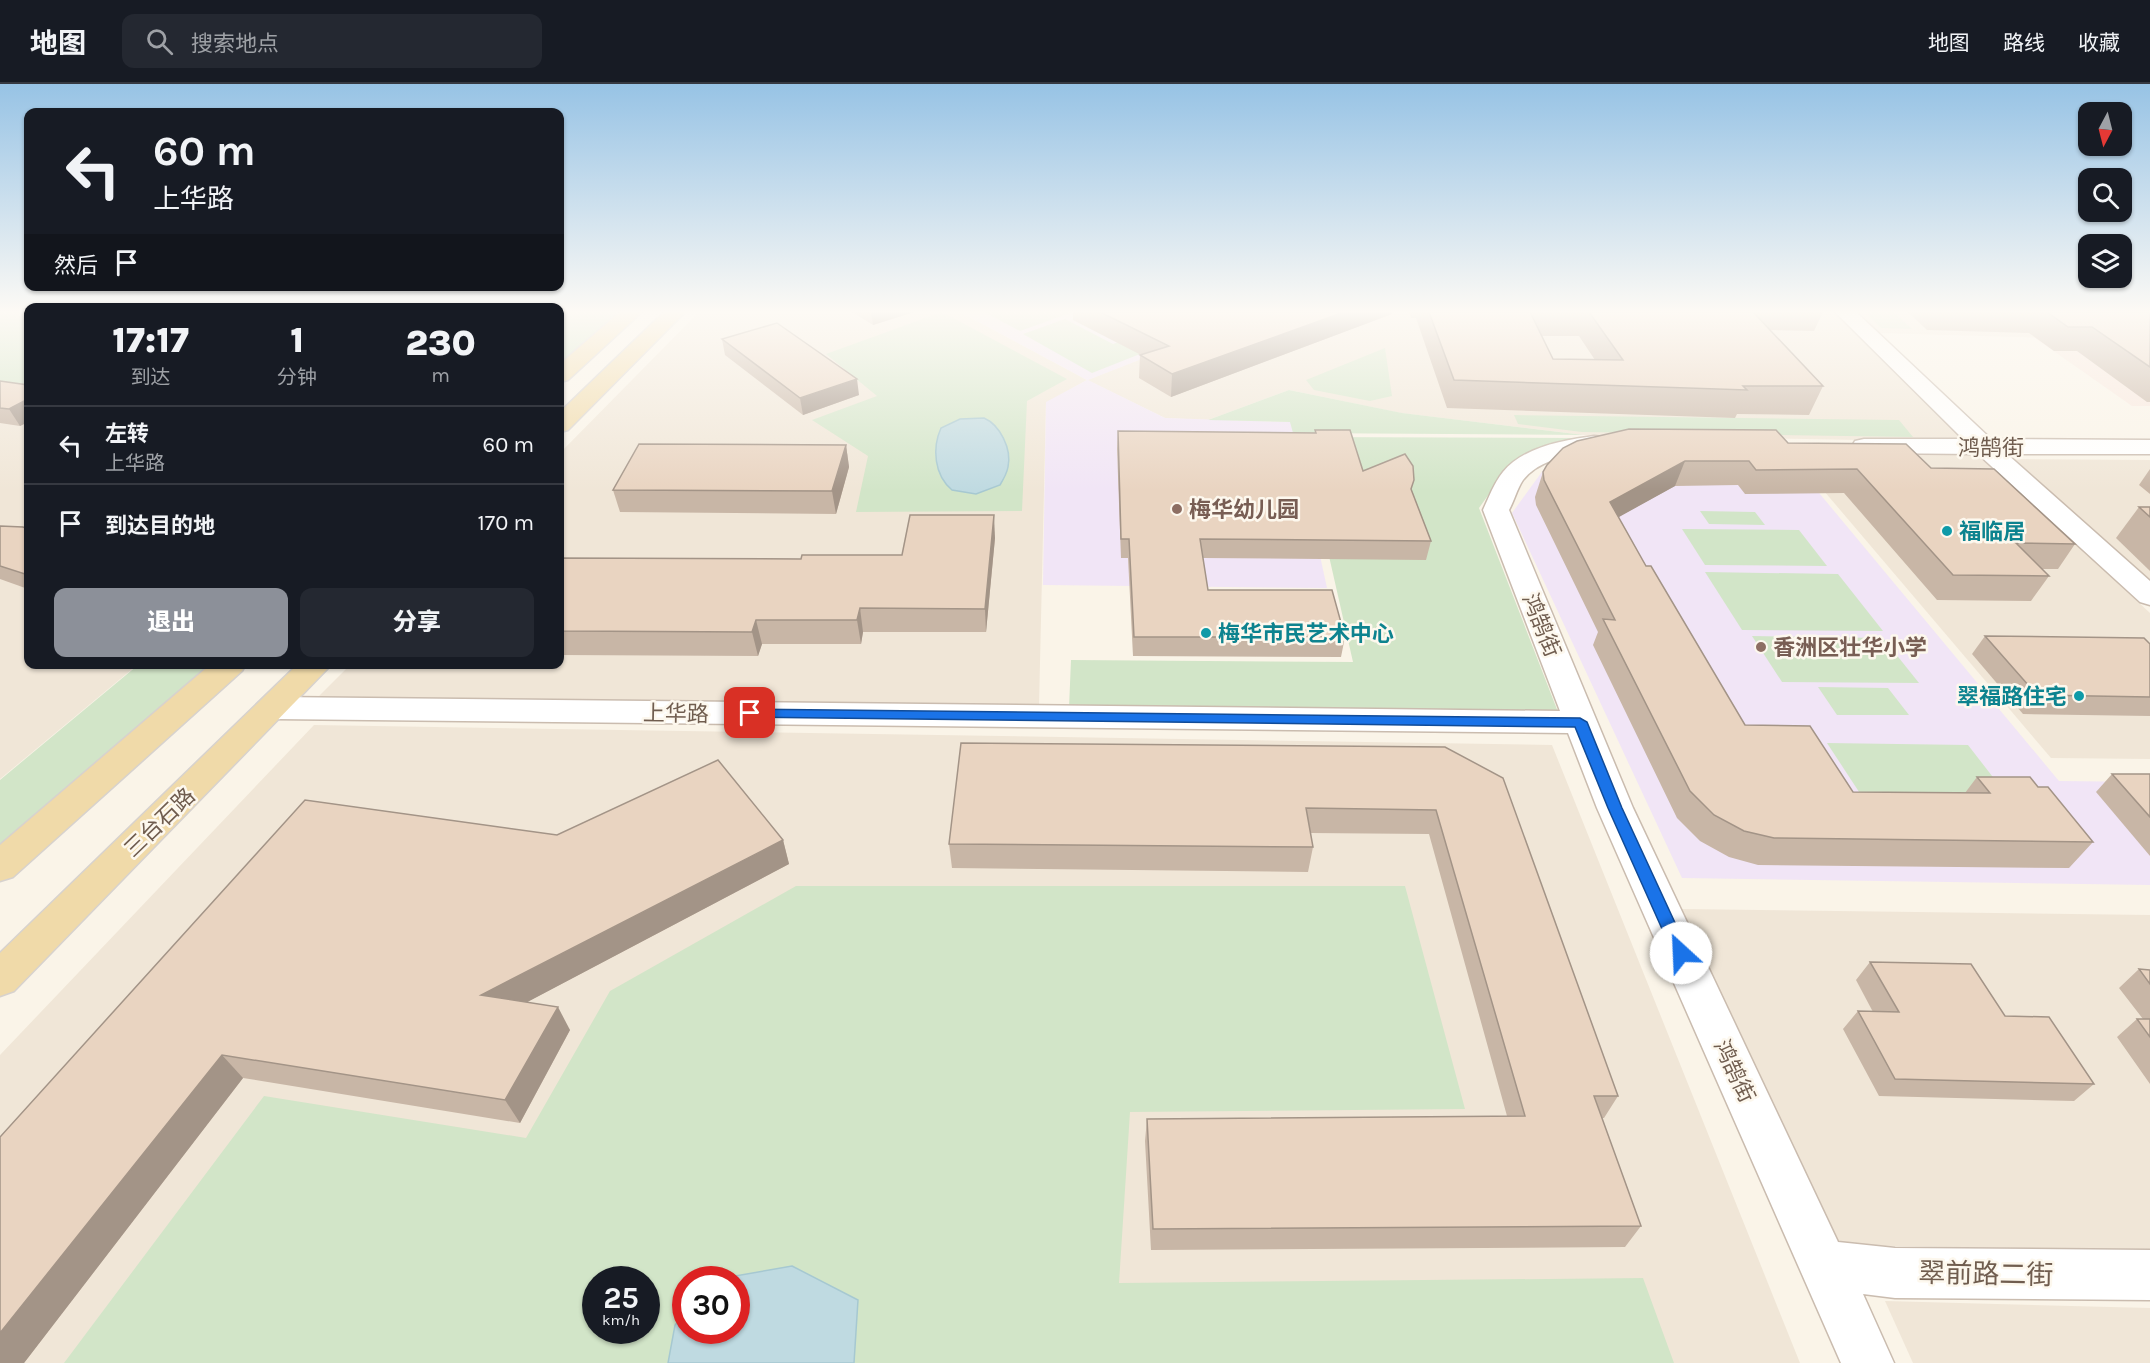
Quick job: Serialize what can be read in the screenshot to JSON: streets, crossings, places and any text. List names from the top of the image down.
{
  "streets": {
    "main road": ["三台石路"],
    "street": ["鸿鹄街", "上华路", "翠前路二街"]
  },
  "crossings": [
    ["鸿鹄街", "上华路"],
    ["鸿鹄街", "翠前路二街"],
    ["上华路", "三台石路"]
  ],
  "places": [
    "梅华幼儿园",
    "福临居",
    "梅华市民艺术中心",
    "香洲区壮华小学",
    "翠福路住宅"
  ],
  "north": "bottom",
  "page": {
    "header": "地图",
    "search": "搜索地点",
    "nav": ["地图", "路线", "收藏"],
    "turn": ["60 m", "上华路"],
    "then": "然后",
    "eta": [
      "17:17",
      "到达",
      "1",
      "分钟",
      "230",
      "m"
    ],
    "list": [
      {
        "name": "左转",
        "note": "上华路",
        "value": "60 m"
      },
      {
        "name": "到达目的地",
        "value": "170 m"
      }
    ],
    "buttons": ["退出", "分享"],
    "speed": "25 km/h",
    "limit": "30"
  }
}
